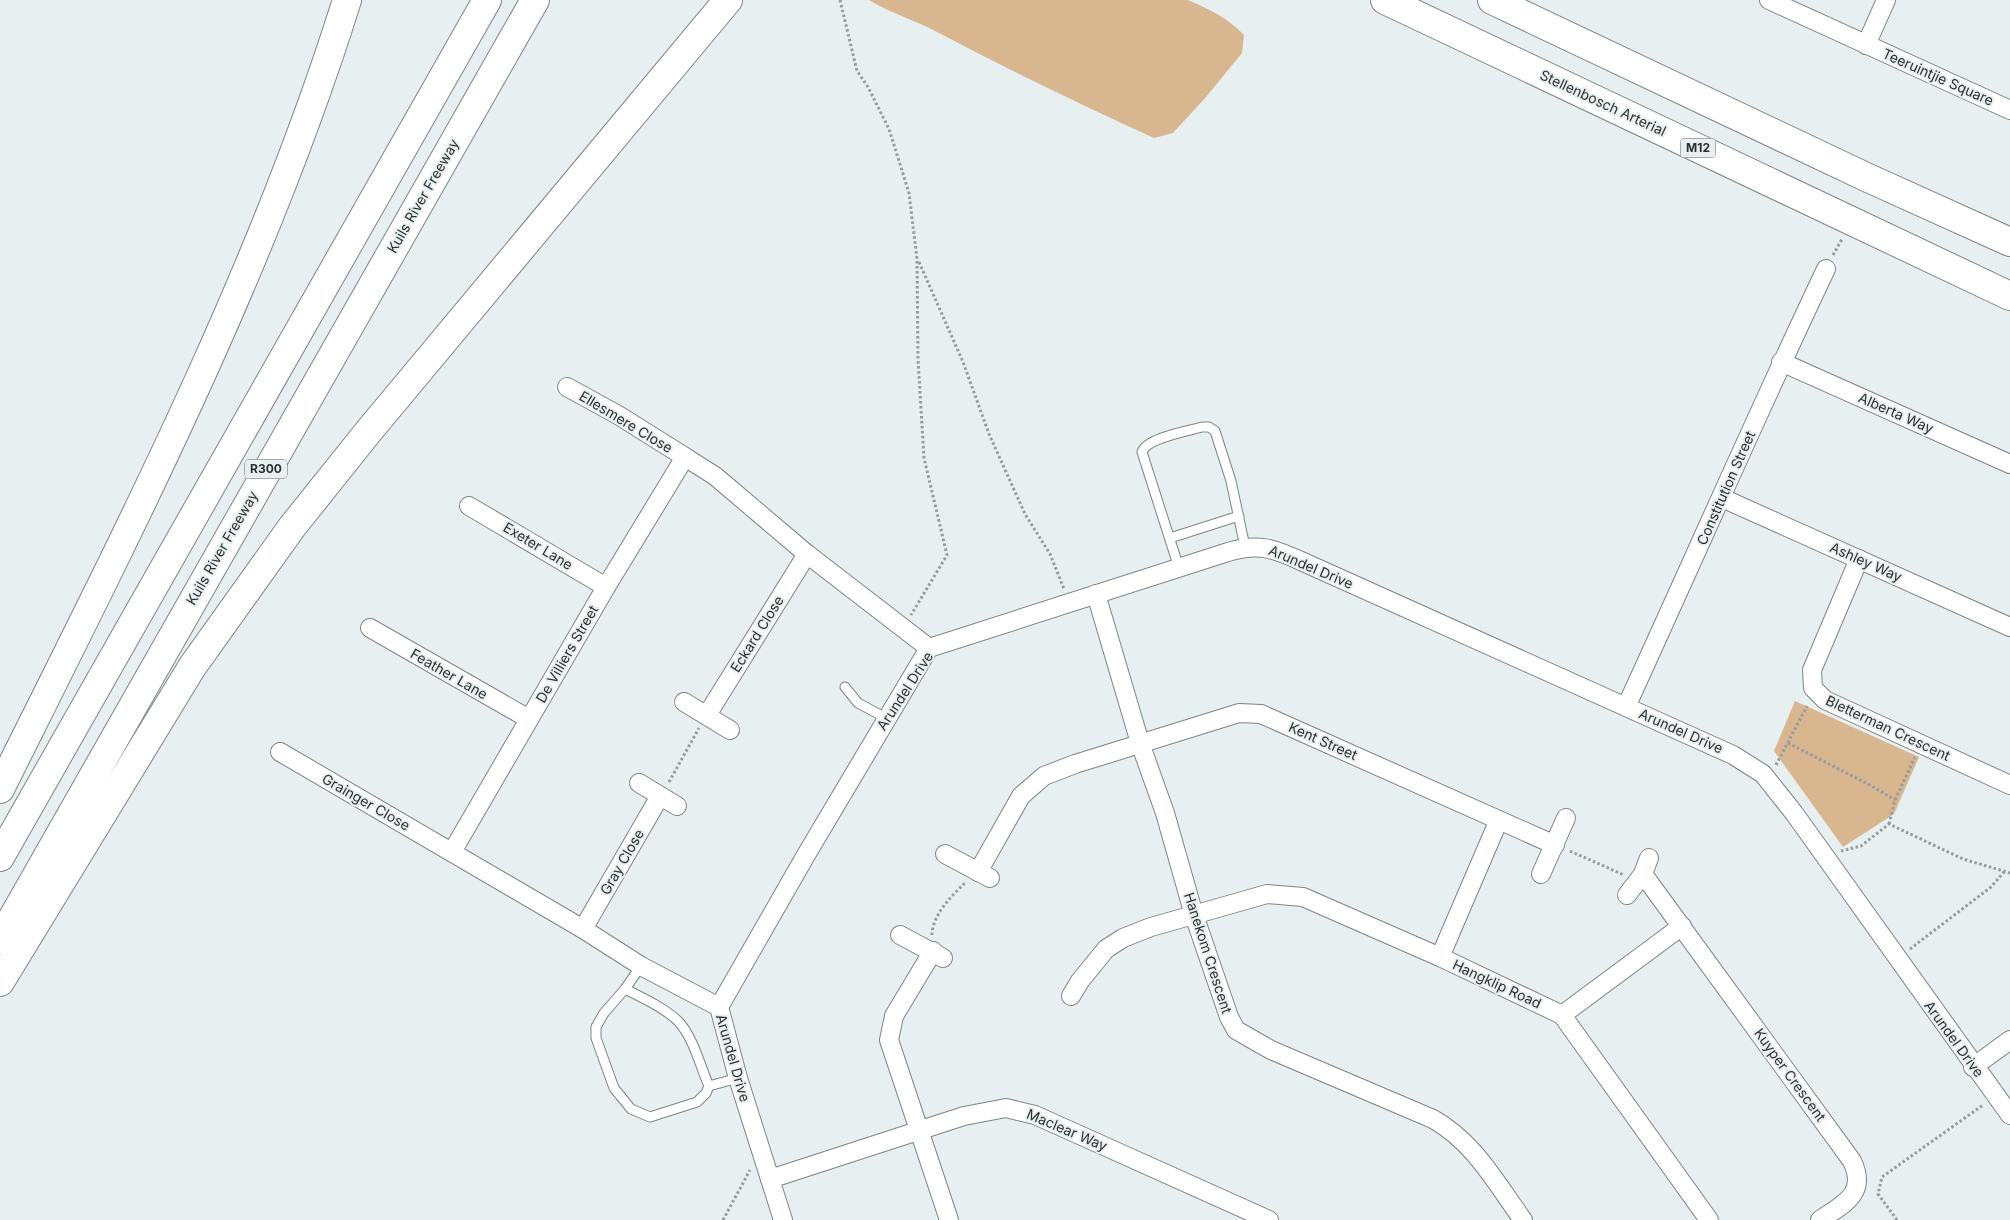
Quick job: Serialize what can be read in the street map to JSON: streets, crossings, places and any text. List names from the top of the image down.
{
  "streets": {
    "main road": [
      "Stellenbosch Arterial",
      "M12",
      "Kuils River Freeway",
      "R300"
    ],
    "street": [
      "Teeruintjie Square",
      "Alberta Way",
      "Ellesmere Close",
      "Constitution Street",
      "Exeter Lane",
      "Ashley Way",
      "Arundel Drive",
      "Eckard Close",
      "De Villiers Street",
      "Feather Lane",
      "Bletterman Crescent",
      "Kent Street",
      "Grainger Close",
      "Gray Close",
      "Hanekom Crescent",
      "Hangklip Road",
      "Kuyper Crescent",
      "Maclear Way"
    ]
  },
  "crossings": [
    ["Alberta Way", "Constitution Street"],
    ["Ellesmere Close", "De Villiers Street"],
    ["Constitution Street", "Ashley Way"],
    ["Constitution Street", "Arundel Drive"],
    ["Exeter Lane", "De Villiers Street"],
    ["Ashley Way", "Bletterman Crescent"],
    ["Arundel Drive", "Hanekom Crescent"],
    ["Arundel Drive", "Maclear Way"],
    ["De Villiers Street", "Feather Lane"],
    ["De Villiers Street", "Grainger Close"],
    ["Kent Street", "Hanekom Crescent"],
    ["Hanekom Crescent", "Hangklip Road"]
  ]
}
